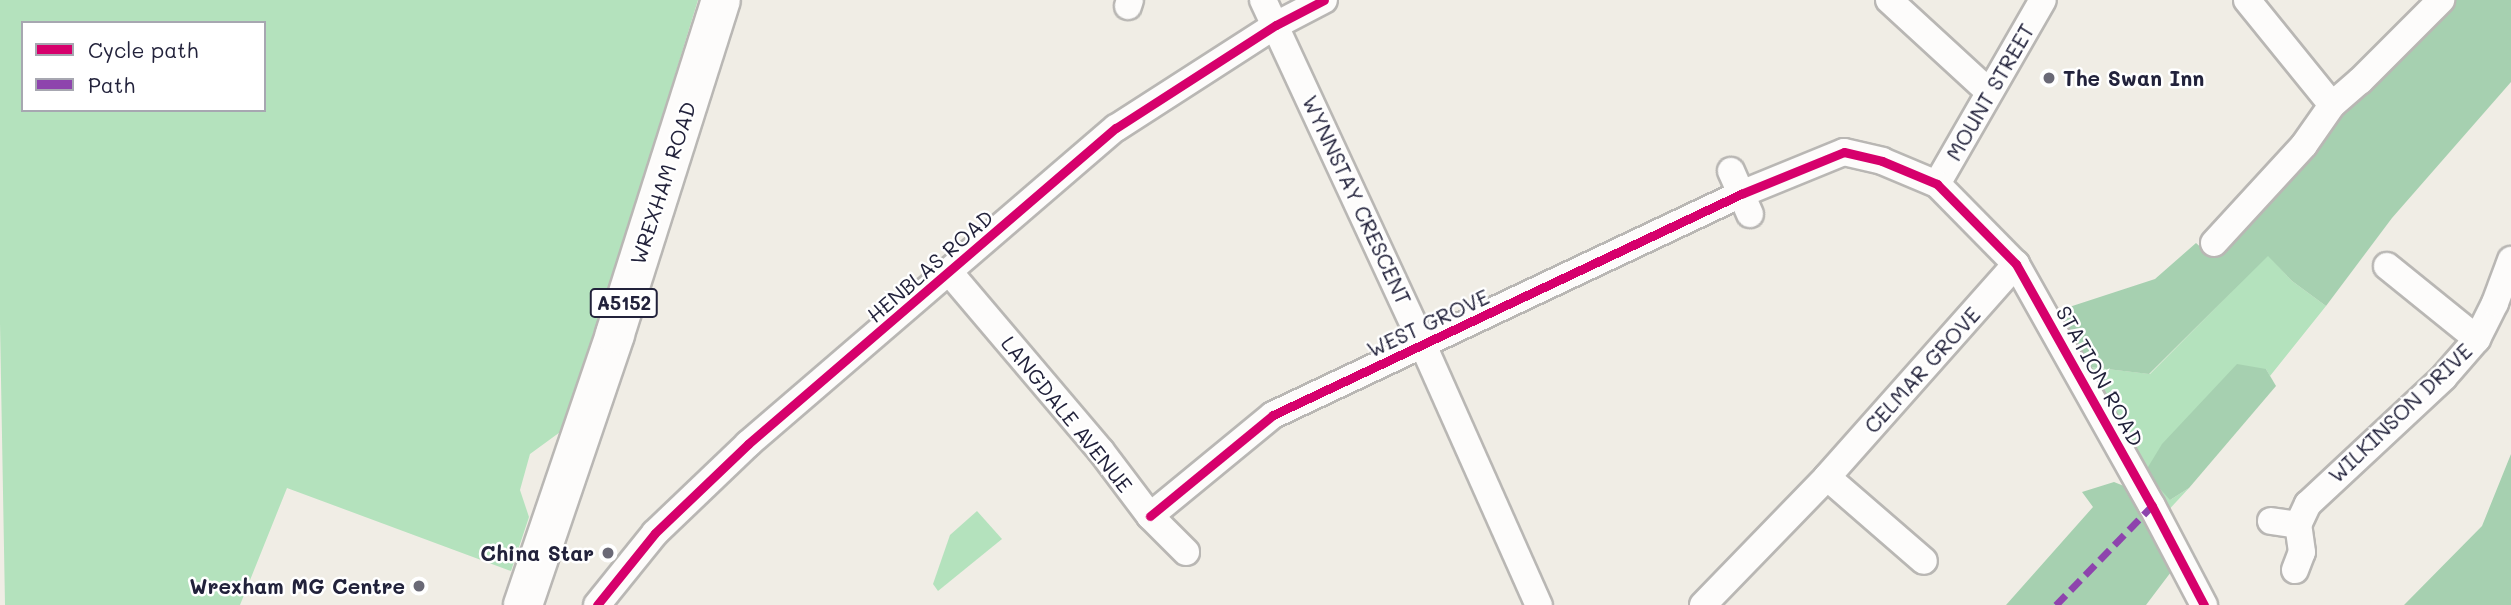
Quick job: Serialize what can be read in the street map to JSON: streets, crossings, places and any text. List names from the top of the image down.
{
  "streets": {
    "main road": ["WREXHAM ROAD", "A5152"],
    "street": [
      "MOUNT STREET",
      "WYNNSTAY CRESCENT",
      "HENBLAS ROAD",
      "WEST GROVE",
      "CELMAR GROVE",
      "STATION ROAD",
      "WILKINSON DRIVE",
      "LANGDALE AVENUE"
    ]
  },
  "crossings": [
    ["MOUNT STREET", "WEST GROVE"],
    ["MOUNT STREET", "STATION ROAD"],
    ["WYNNSTAY CRESCENT", "HENBLAS ROAD"],
    ["WYNNSTAY CRESCENT", "WEST GROVE"],
    ["HENBLAS ROAD", "LANGDALE AVENUE"],
    ["WEST GROVE", "STATION ROAD"],
    ["WEST GROVE", "LANGDALE AVENUE"],
    ["CELMAR GROVE", "STATION ROAD"]
  ],
  "places": ["The Swan Inn", "China Star", "Wrexham MG Centre"],
  "legend": ["Cycle path", "Path"]
}
